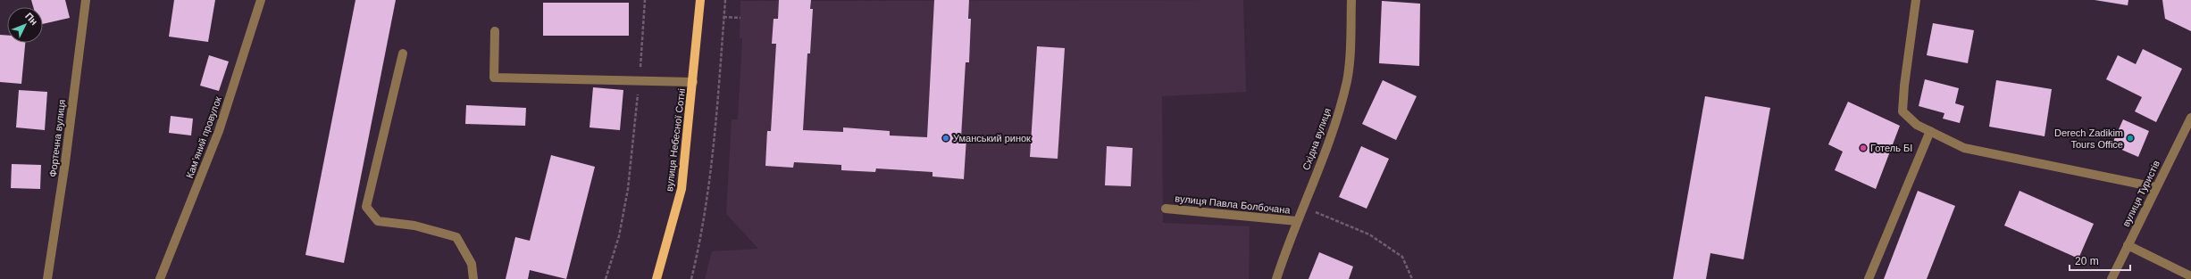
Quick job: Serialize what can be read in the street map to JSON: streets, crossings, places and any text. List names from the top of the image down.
{
  "streets": {
    "main road": ["вулиця Небесної Сотні"],
    "street": [
      "Камʼяний провулок",
      "Фортечна вулиця",
      "Східна вулиця",
      "вулиця Туристів",
      "вулиця Павла Болбочана"
    ]
  },
  "crossings": [
    ["Східна вулиця", "вулиця Павла Болбочана"]
  ],
  "places": ["Уманський ринок", "Derech Zadikim Tours Office", "Готель БІ"],
  "scale_bar": "20 m",
  "north": "top right"
}
